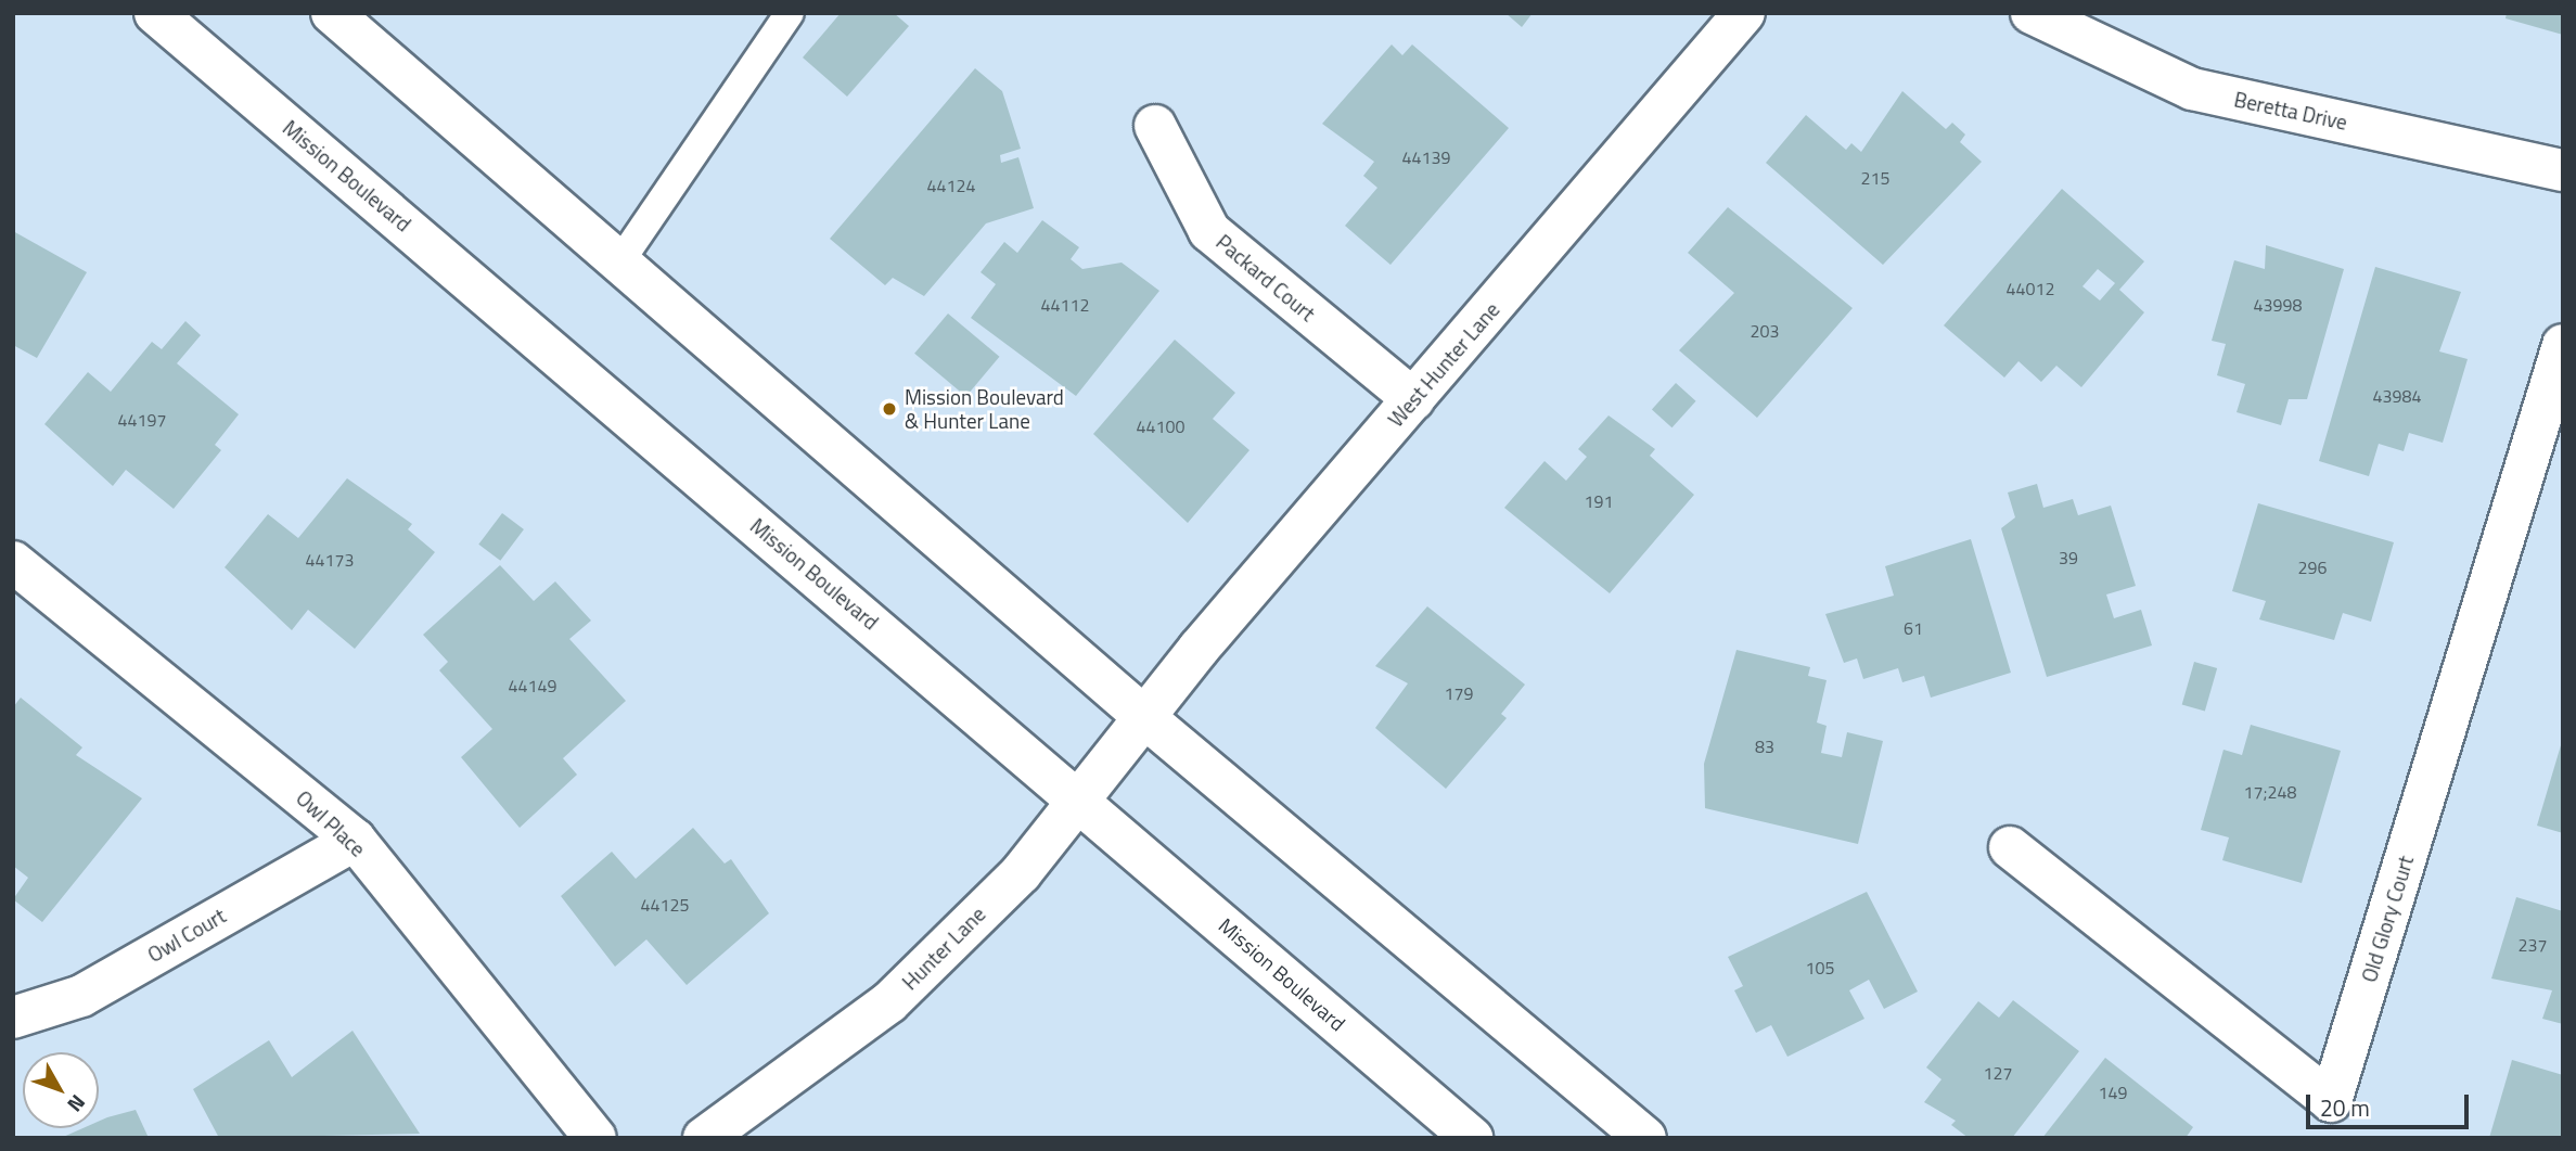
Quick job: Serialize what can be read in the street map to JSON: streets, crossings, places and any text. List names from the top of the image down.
{
  "streets": {
    "street": [
      "Beretta Drive",
      "Mission Boulevard",
      "Packard Court",
      "West Hunter Lane",
      "Owl Place",
      "Old Glory Court",
      "Owl Court",
      "Hunter Lane"
    ]
  },
  "crossings": [
    ["Mission Boulevard", "Hunter Lane"],
    ["Packard Court", "West Hunter Lane"],
    ["West Hunter Lane", "Hunter Lane"],
    ["Owl Place", "Owl Court"]
  ],
  "places": ["Mission Boulevard & Hunter Lane"],
  "house_numbers": [
    "44139",
    "215",
    "44124",
    "44012",
    "44112",
    "43998",
    "203",
    "43984",
    "44197",
    "44100",
    "191",
    "39",
    "44173",
    "296",
    "61",
    "44149",
    "179",
    "83",
    "17;248",
    "44125",
    "237",
    "105",
    "127",
    "149"
  ],
  "scale_bar": "20 m",
  "north": "bottom right"
}
